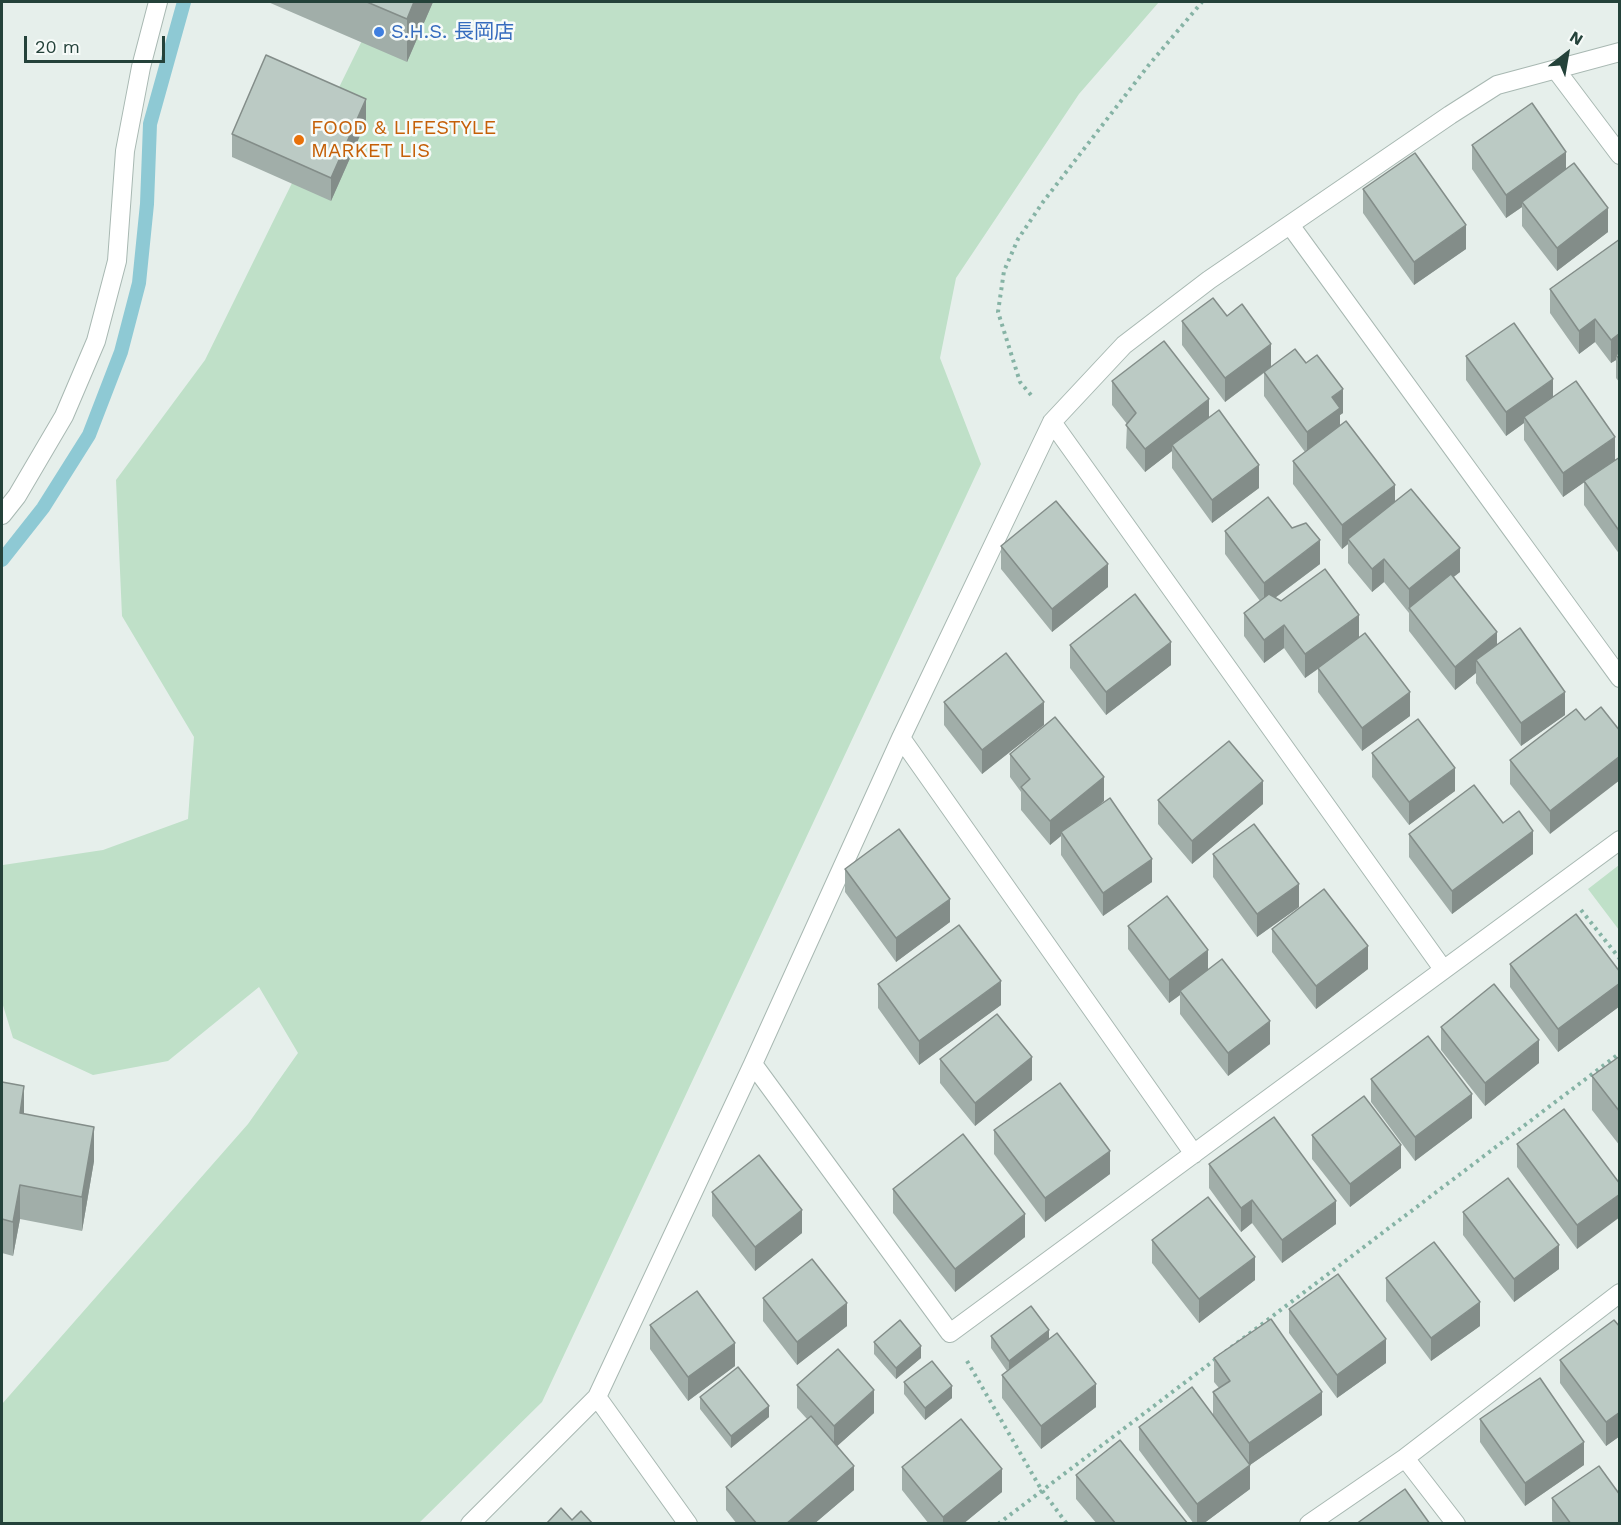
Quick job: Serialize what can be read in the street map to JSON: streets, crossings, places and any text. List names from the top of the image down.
{
  "places": ["S.H.S. 長岡店", "FOOD & LIFESTYLE MARKET LIS"],
  "scale_bar": "20 m",
  "north": "top right"
}
